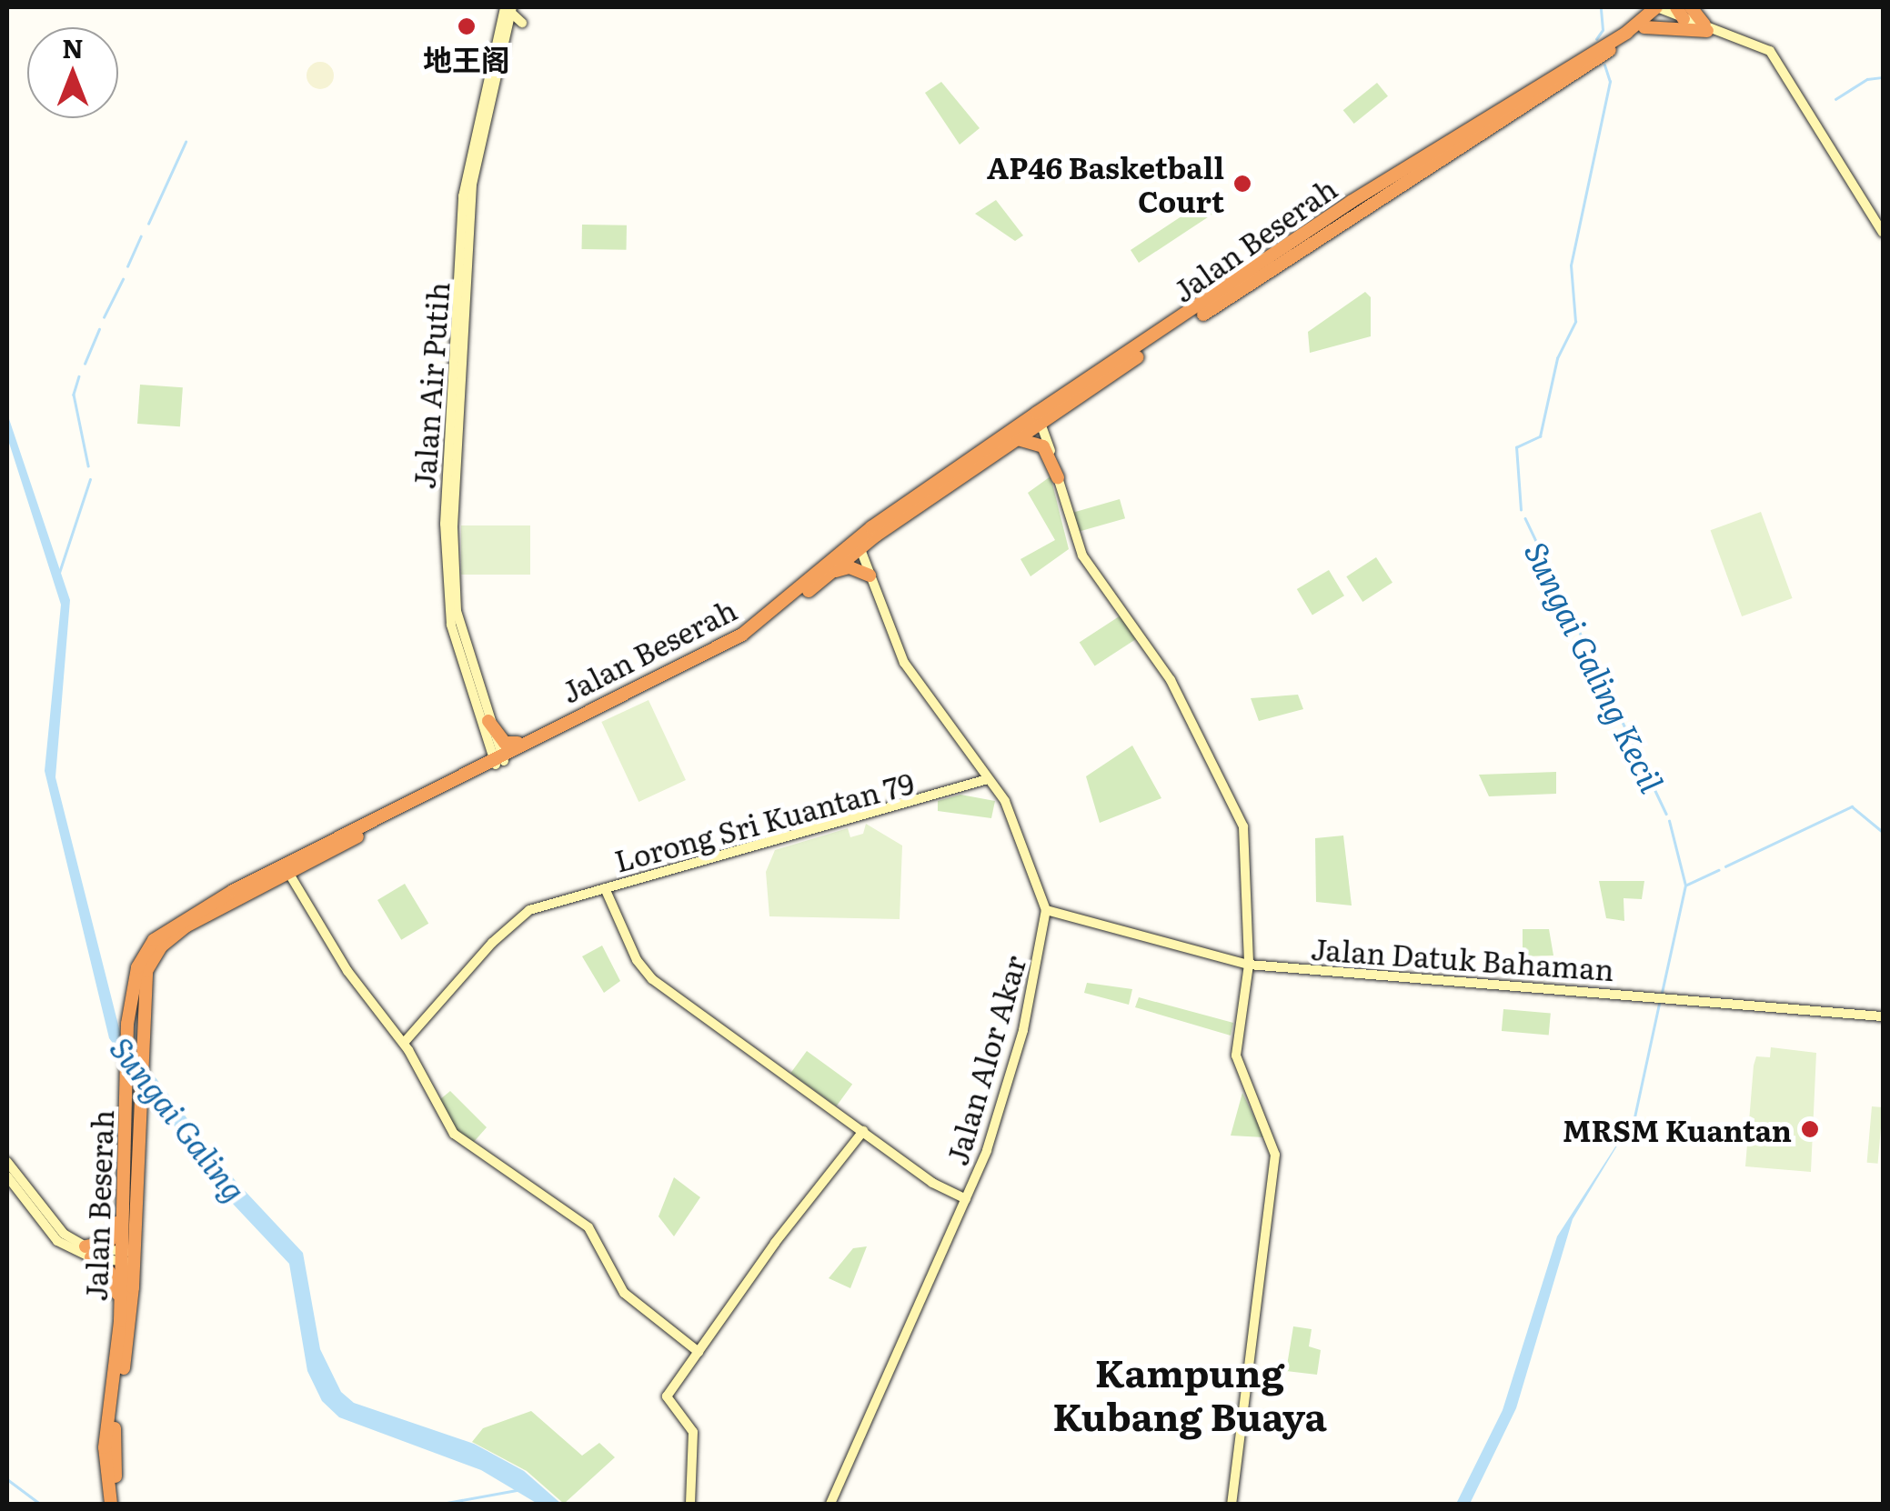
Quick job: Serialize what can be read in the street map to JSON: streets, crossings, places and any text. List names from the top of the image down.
{
  "streets": {
    "highway": ["Jalan Beserah"],
    "street": [
      "Jalan Air Putih",
      "Lorong Sri Kuantan 79",
      "Jalan Datuk Bahaman",
      "Jalan Alor Akar"
    ]
  },
  "crossings": [
    ["Jalan Beserah", "Jalan Air Putih"],
    ["Jalan Beserah", "Jalan Alor Akar"],
    ["Lorong Sri Kuantan 79", "Jalan Alor Akar"],
    ["Jalan Datuk Bahaman", "Jalan Alor Akar"]
  ],
  "districts": ["Kampung Kubang Buaya"],
  "water": ["Sungai Galing Kecil", "Sungai Galing"],
  "places": ["地王阁", "AP46 Basketball Court", "MRSM Kuantan"],
  "north": "top"
}
